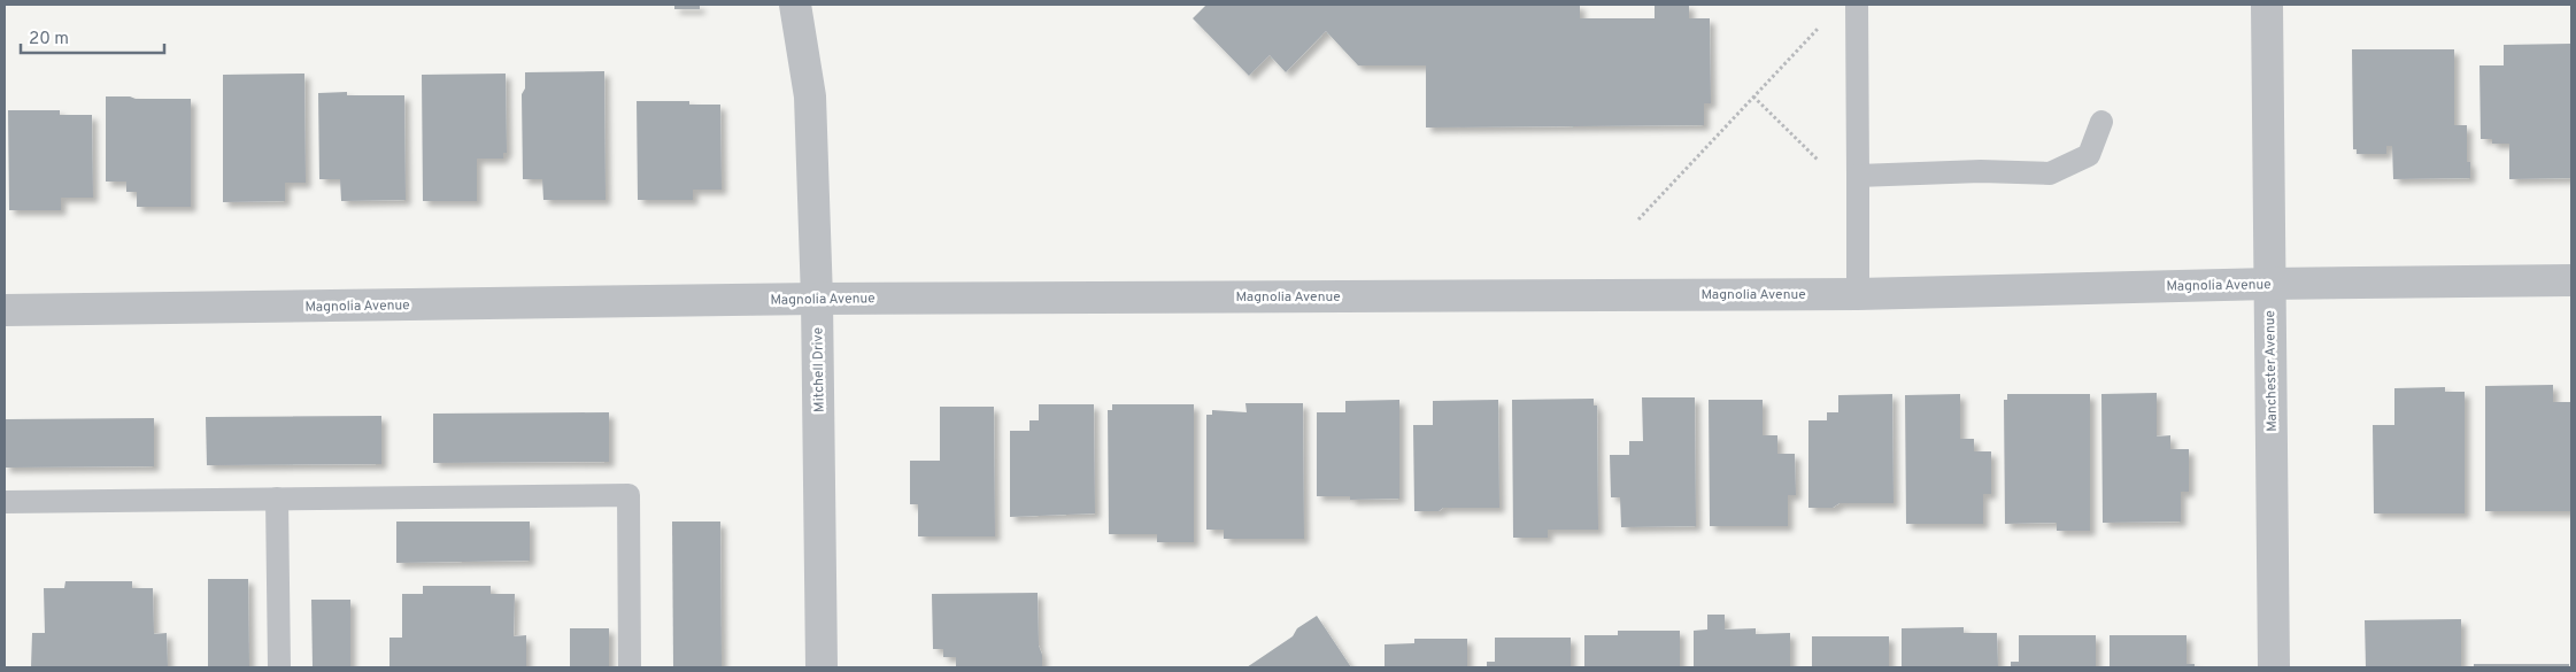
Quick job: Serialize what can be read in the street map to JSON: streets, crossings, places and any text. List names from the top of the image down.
{
  "streets": {
    "street": ["Magnolia Avenue", "Mitchell Drive", "Manchester Avenue"]
  },
  "crossings": [
    ["Magnolia Avenue", "Mitchell Drive"],
    ["Magnolia Avenue", "Manchester Avenue"]
  ],
  "scale_bar": "20 m"
}
